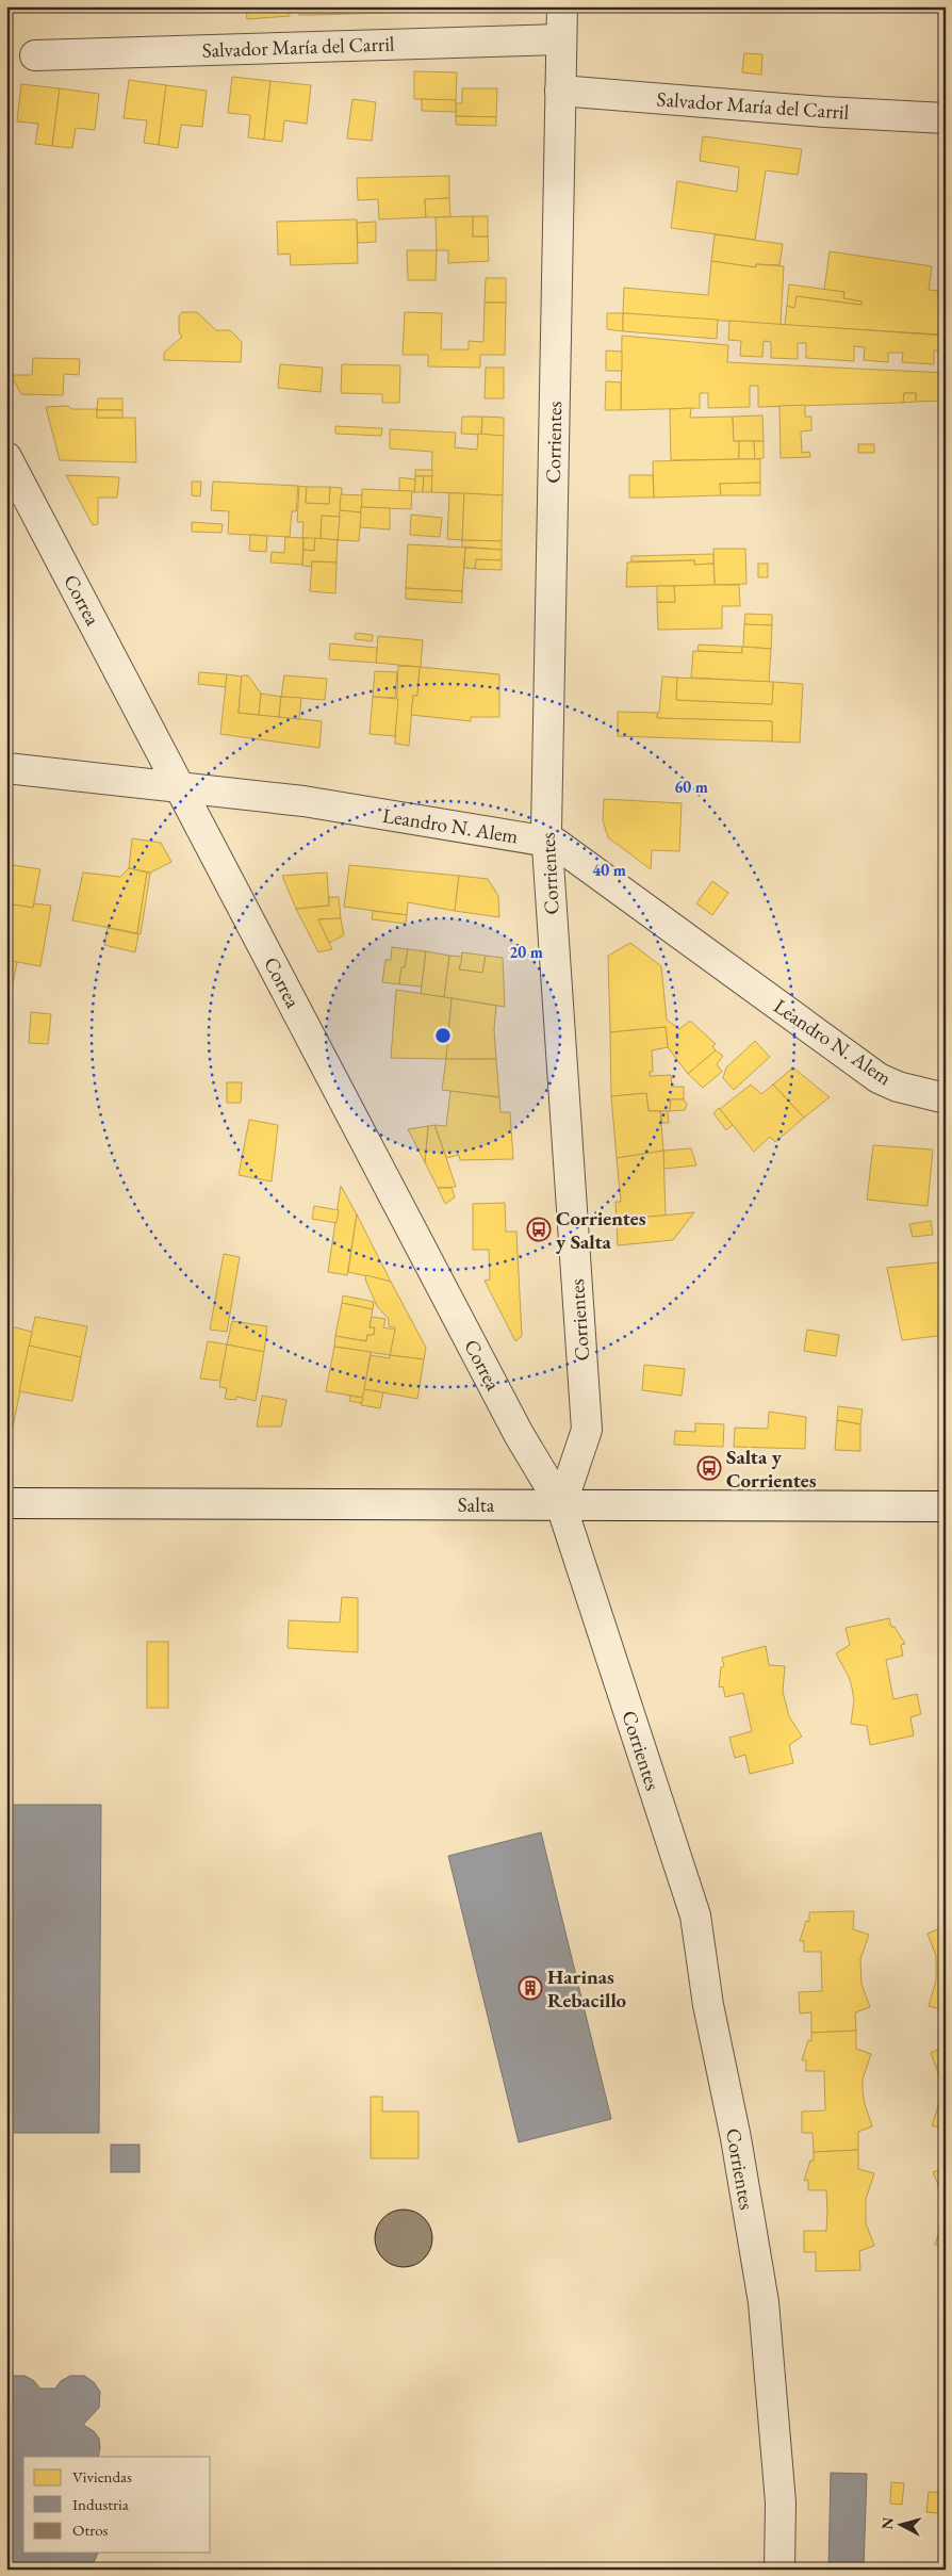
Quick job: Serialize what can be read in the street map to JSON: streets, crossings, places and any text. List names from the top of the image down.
{
  "streets": {
    "street": [
      "Salvador María del Carril",
      "Corrientes",
      "Correa",
      "Leandro N. Alem",
      "Salta"
    ]
  },
  "crossings": [
    ["Salvador María del Carril", "Corrientes"],
    ["Corrientes", "Correa"],
    ["Corrientes", "Leandro N. Alem"],
    ["Corrientes", "Salta"],
    ["Correa", "Leandro N. Alem"],
    ["Correa", "Salta"]
  ],
  "places": {
    "bus stop": ["Corrientes y Salta", "Salta y Corrientes"],
    "building": ["Harinas Rebacillo"]
  },
  "legend": ["Viviendas", "Industria", "Otros"],
  "north": "left",
  "rings": ["60 m", "40 m", "20 m"]
}
